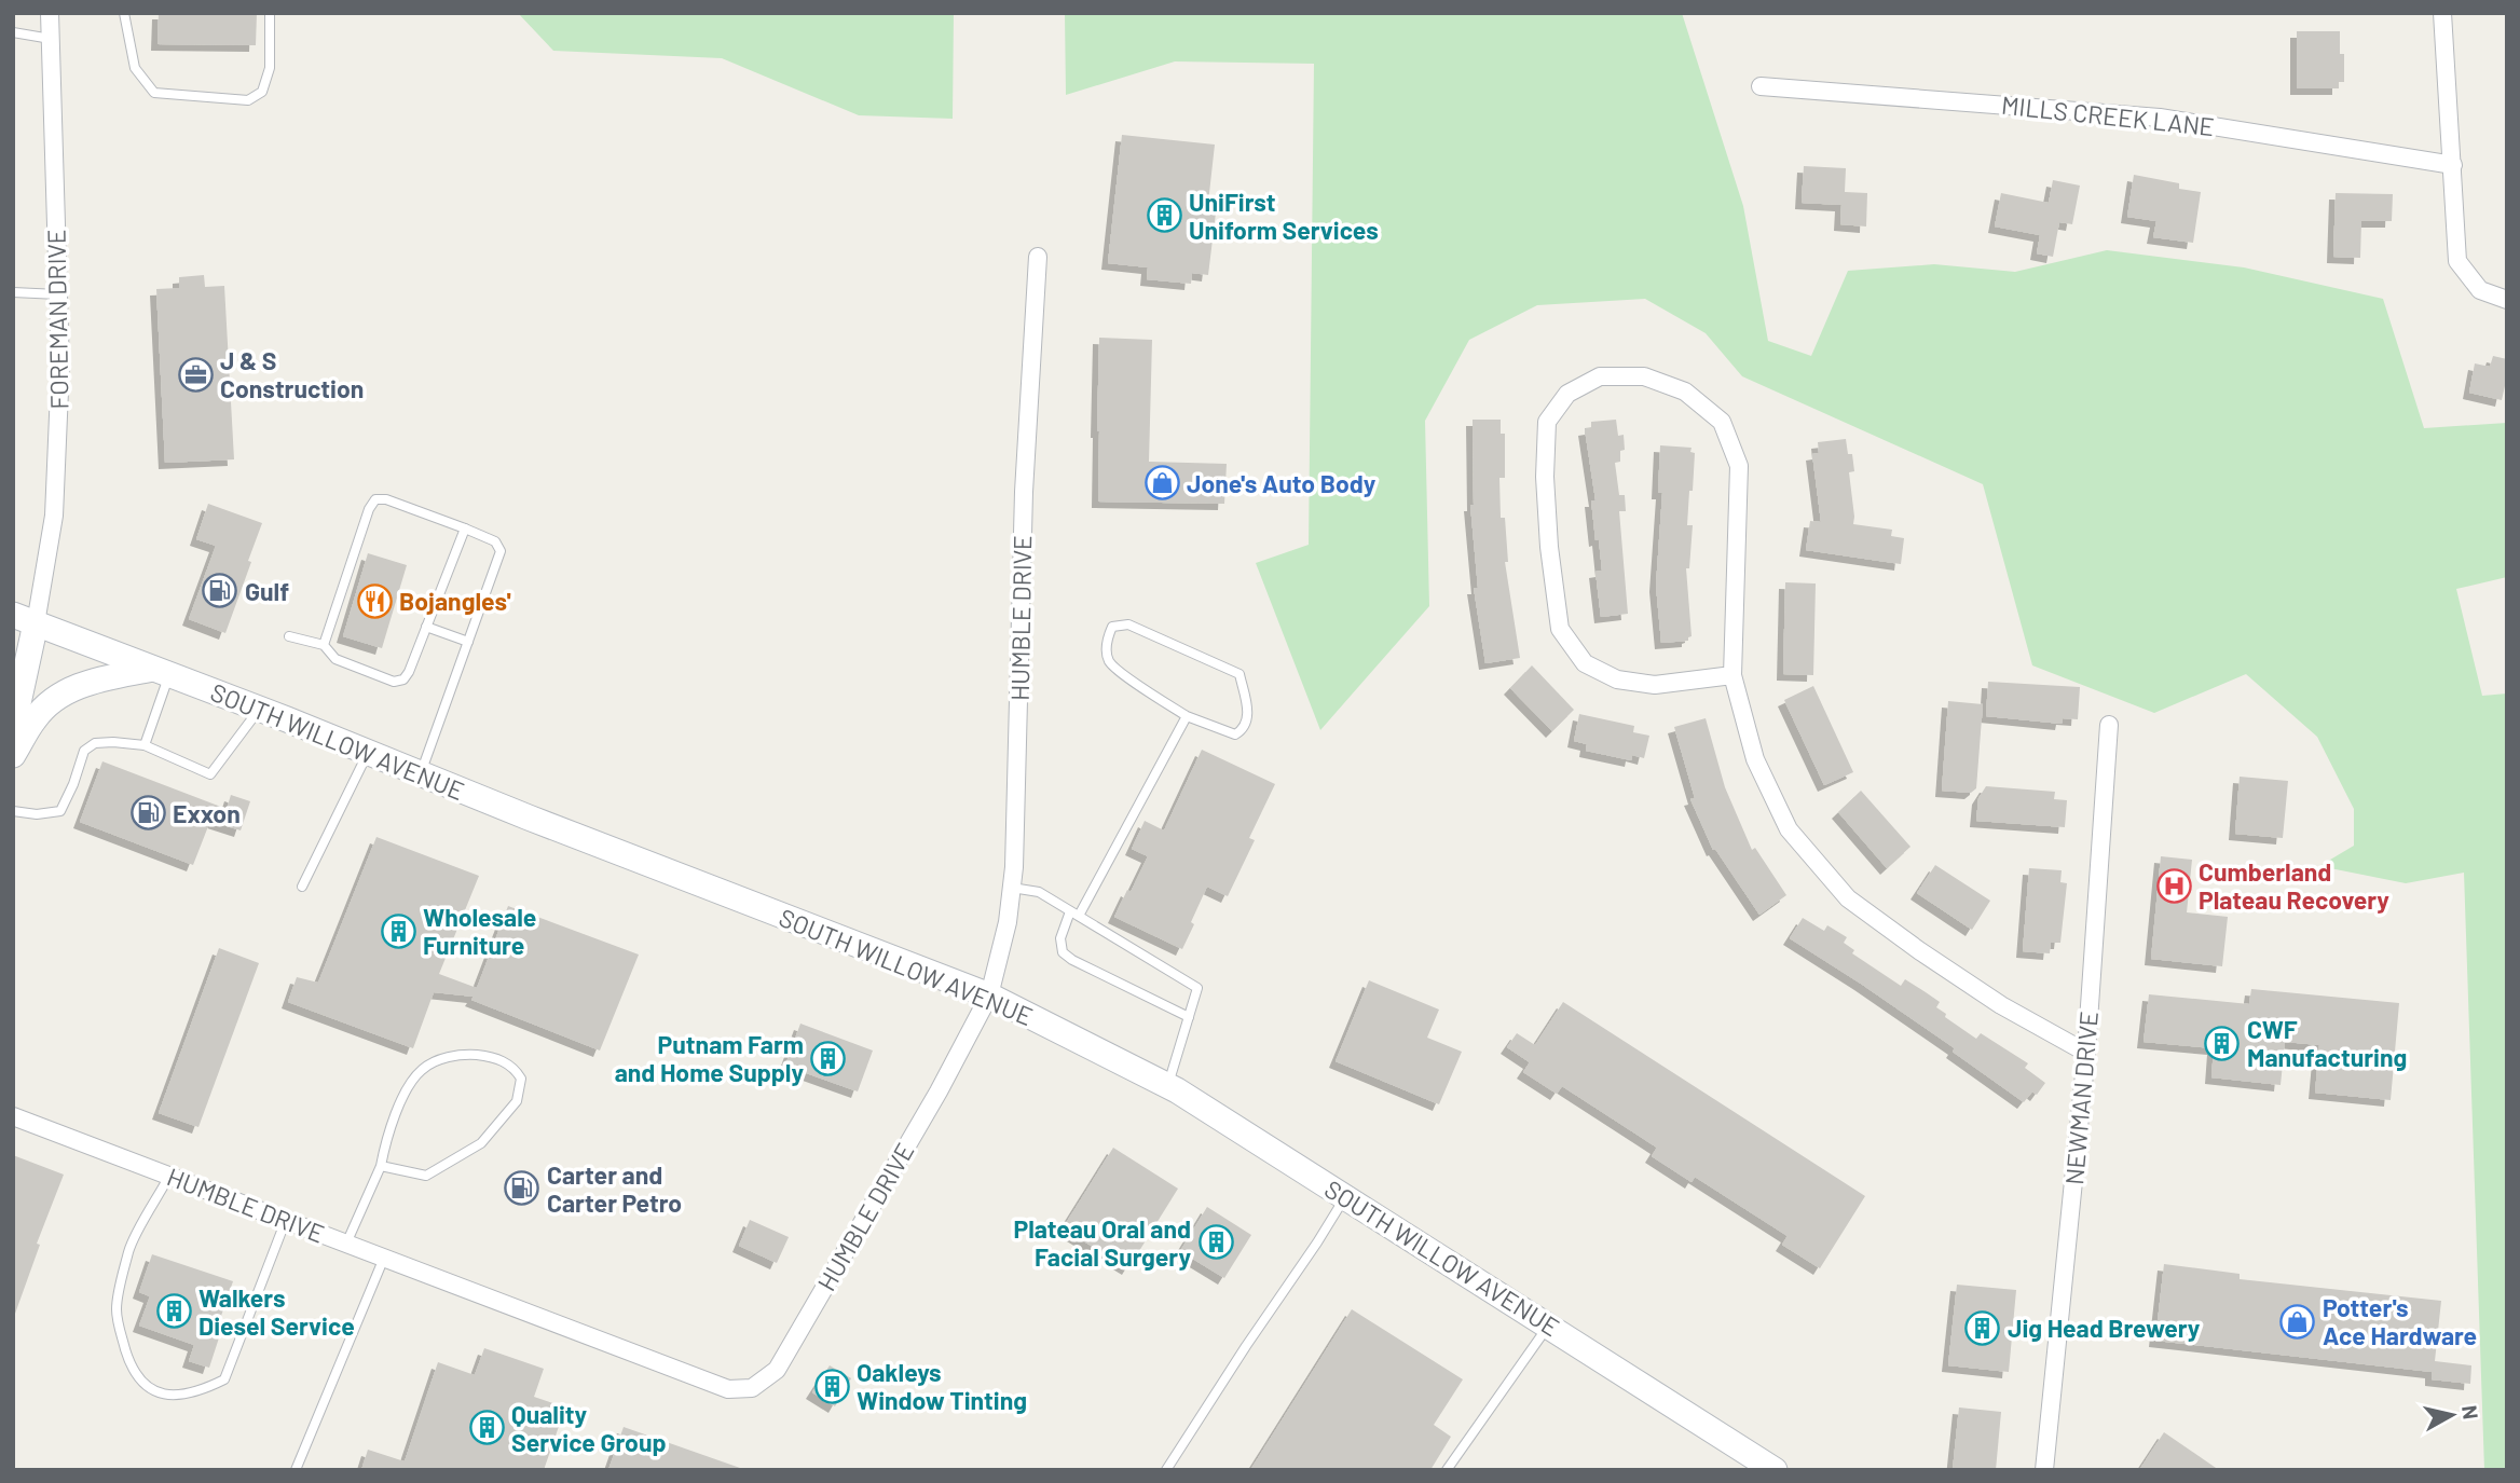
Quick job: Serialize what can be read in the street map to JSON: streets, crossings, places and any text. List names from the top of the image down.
{
  "streets": {
    "main road": ["SOUTH WILLOW AVENUE"],
    "street": [
      "MILLS CREEK LANE",
      "FOREMAN DRIVE",
      "HUMBLE DRIVE",
      "NEWMAN DRIVE"
    ]
  },
  "crossings": [
    ["FOREMAN DRIVE", "SOUTH WILLOW AVENUE"],
    ["HUMBLE DRIVE", "SOUTH WILLOW AVENUE"]
  ],
  "places": {
    "building": [
      "UniFirst Uniform Services",
      "Wholesale Furniture",
      "CWF Manufacturing",
      "Putnam Farm and Home Supply",
      "Plateau Oral and Facial Surgery",
      "Walkers Diesel Service",
      "Jig Head Brewery",
      "Oakleys Window Tinting",
      "Quality Service Group"
    ],
    "office": ["J & S Construction"],
    "shop": ["Jone's Auto Body", "Potter's Ace Hardware"],
    "fuel station": ["Gulf", "Exxon", "Carter and Carter Petro"],
    "restaurant": ["Bojangles'"],
    "hospital": ["Cumberland Plateau Recovery"]
  },
  "north": "right"
}
